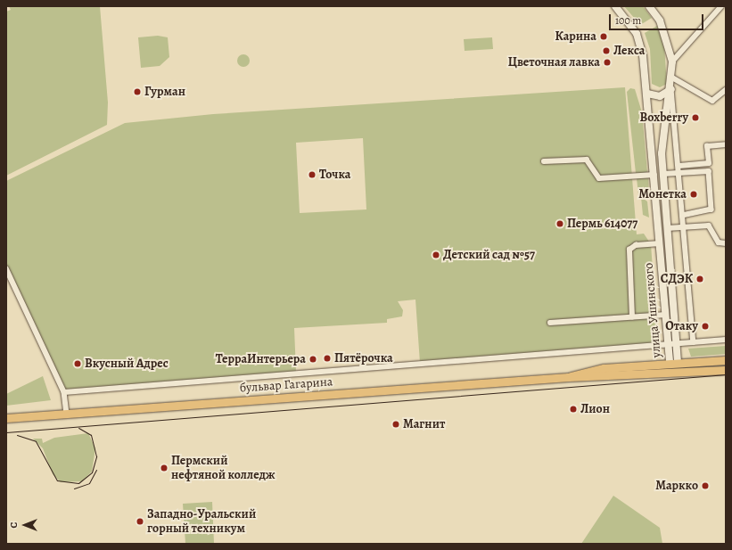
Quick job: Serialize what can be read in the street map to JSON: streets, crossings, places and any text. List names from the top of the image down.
{
  "streets": {
    "main road": ["улица Ушинского", "бульвар Гагарина"]
  },
  "crossings": [
    ["улица Ушинского", "бульвар Гагарина"]
  ],
  "places": [
    "Карина",
    "Лекса",
    "Цветочная лавка",
    "Гурман",
    "Boxberry",
    "Точка",
    "Монетка",
    "Пермь 614077",
    "Детский сад №57",
    "СДЭК",
    "Отаку",
    "Пятёрочка",
    "ТерраИнтерьера",
    "Вкусный Адрес",
    "Лион",
    "Магнит",
    "Пермский нефтяной колледж",
    "Маркко",
    "Западно-Уральский горный техникум"
  ],
  "scale_bar": "100 m",
  "north": "left"
}
